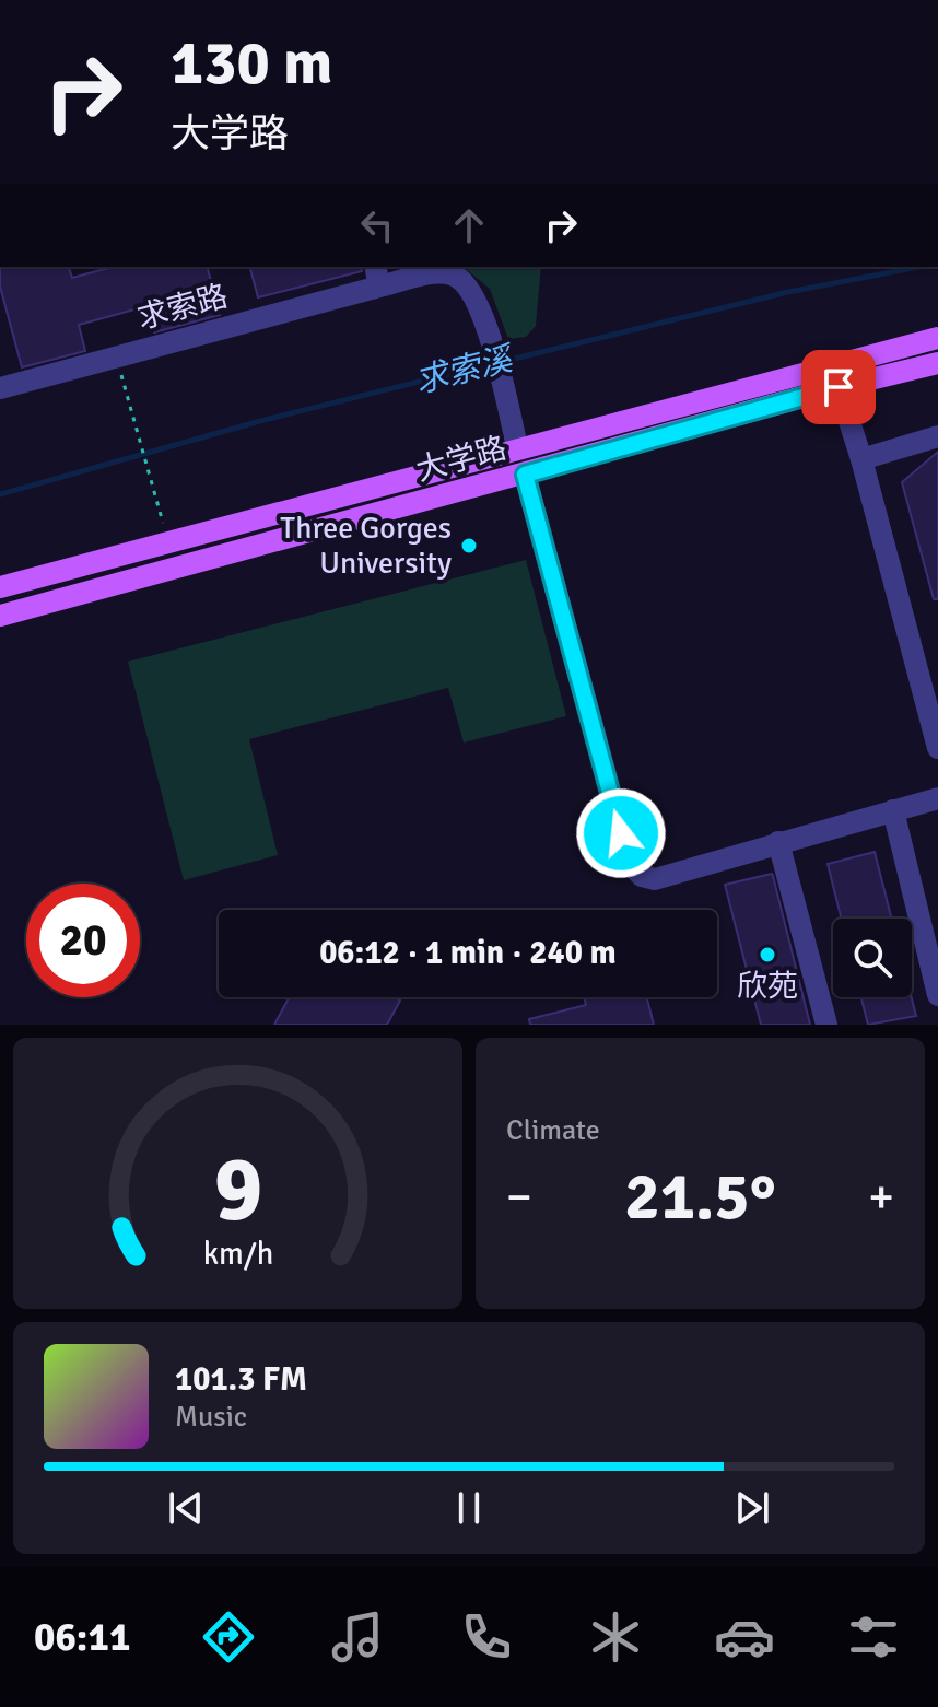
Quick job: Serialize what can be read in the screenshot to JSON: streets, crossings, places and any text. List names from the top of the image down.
{
  "streets": {
    "main road": ["大学路"],
    "lane": ["求索路"]
  },
  "crossings": [
    ["求索路", "大学路"]
  ],
  "water": ["求索溪"],
  "places": ["Three Gorges University", "欣苑"],
  "page": {
    "turn": ["130 m", "大学路"],
    "limit": "20",
    "trip": "06:12 · 1 min · 240 m",
    "tile": "Climate",
    "heat": ["−", "21.5°", "+"],
    "song": ["101.3 FM", "Music"],
    "tabs": "06:11",
    "gauge": ["9", "km/h"]
  }
}
